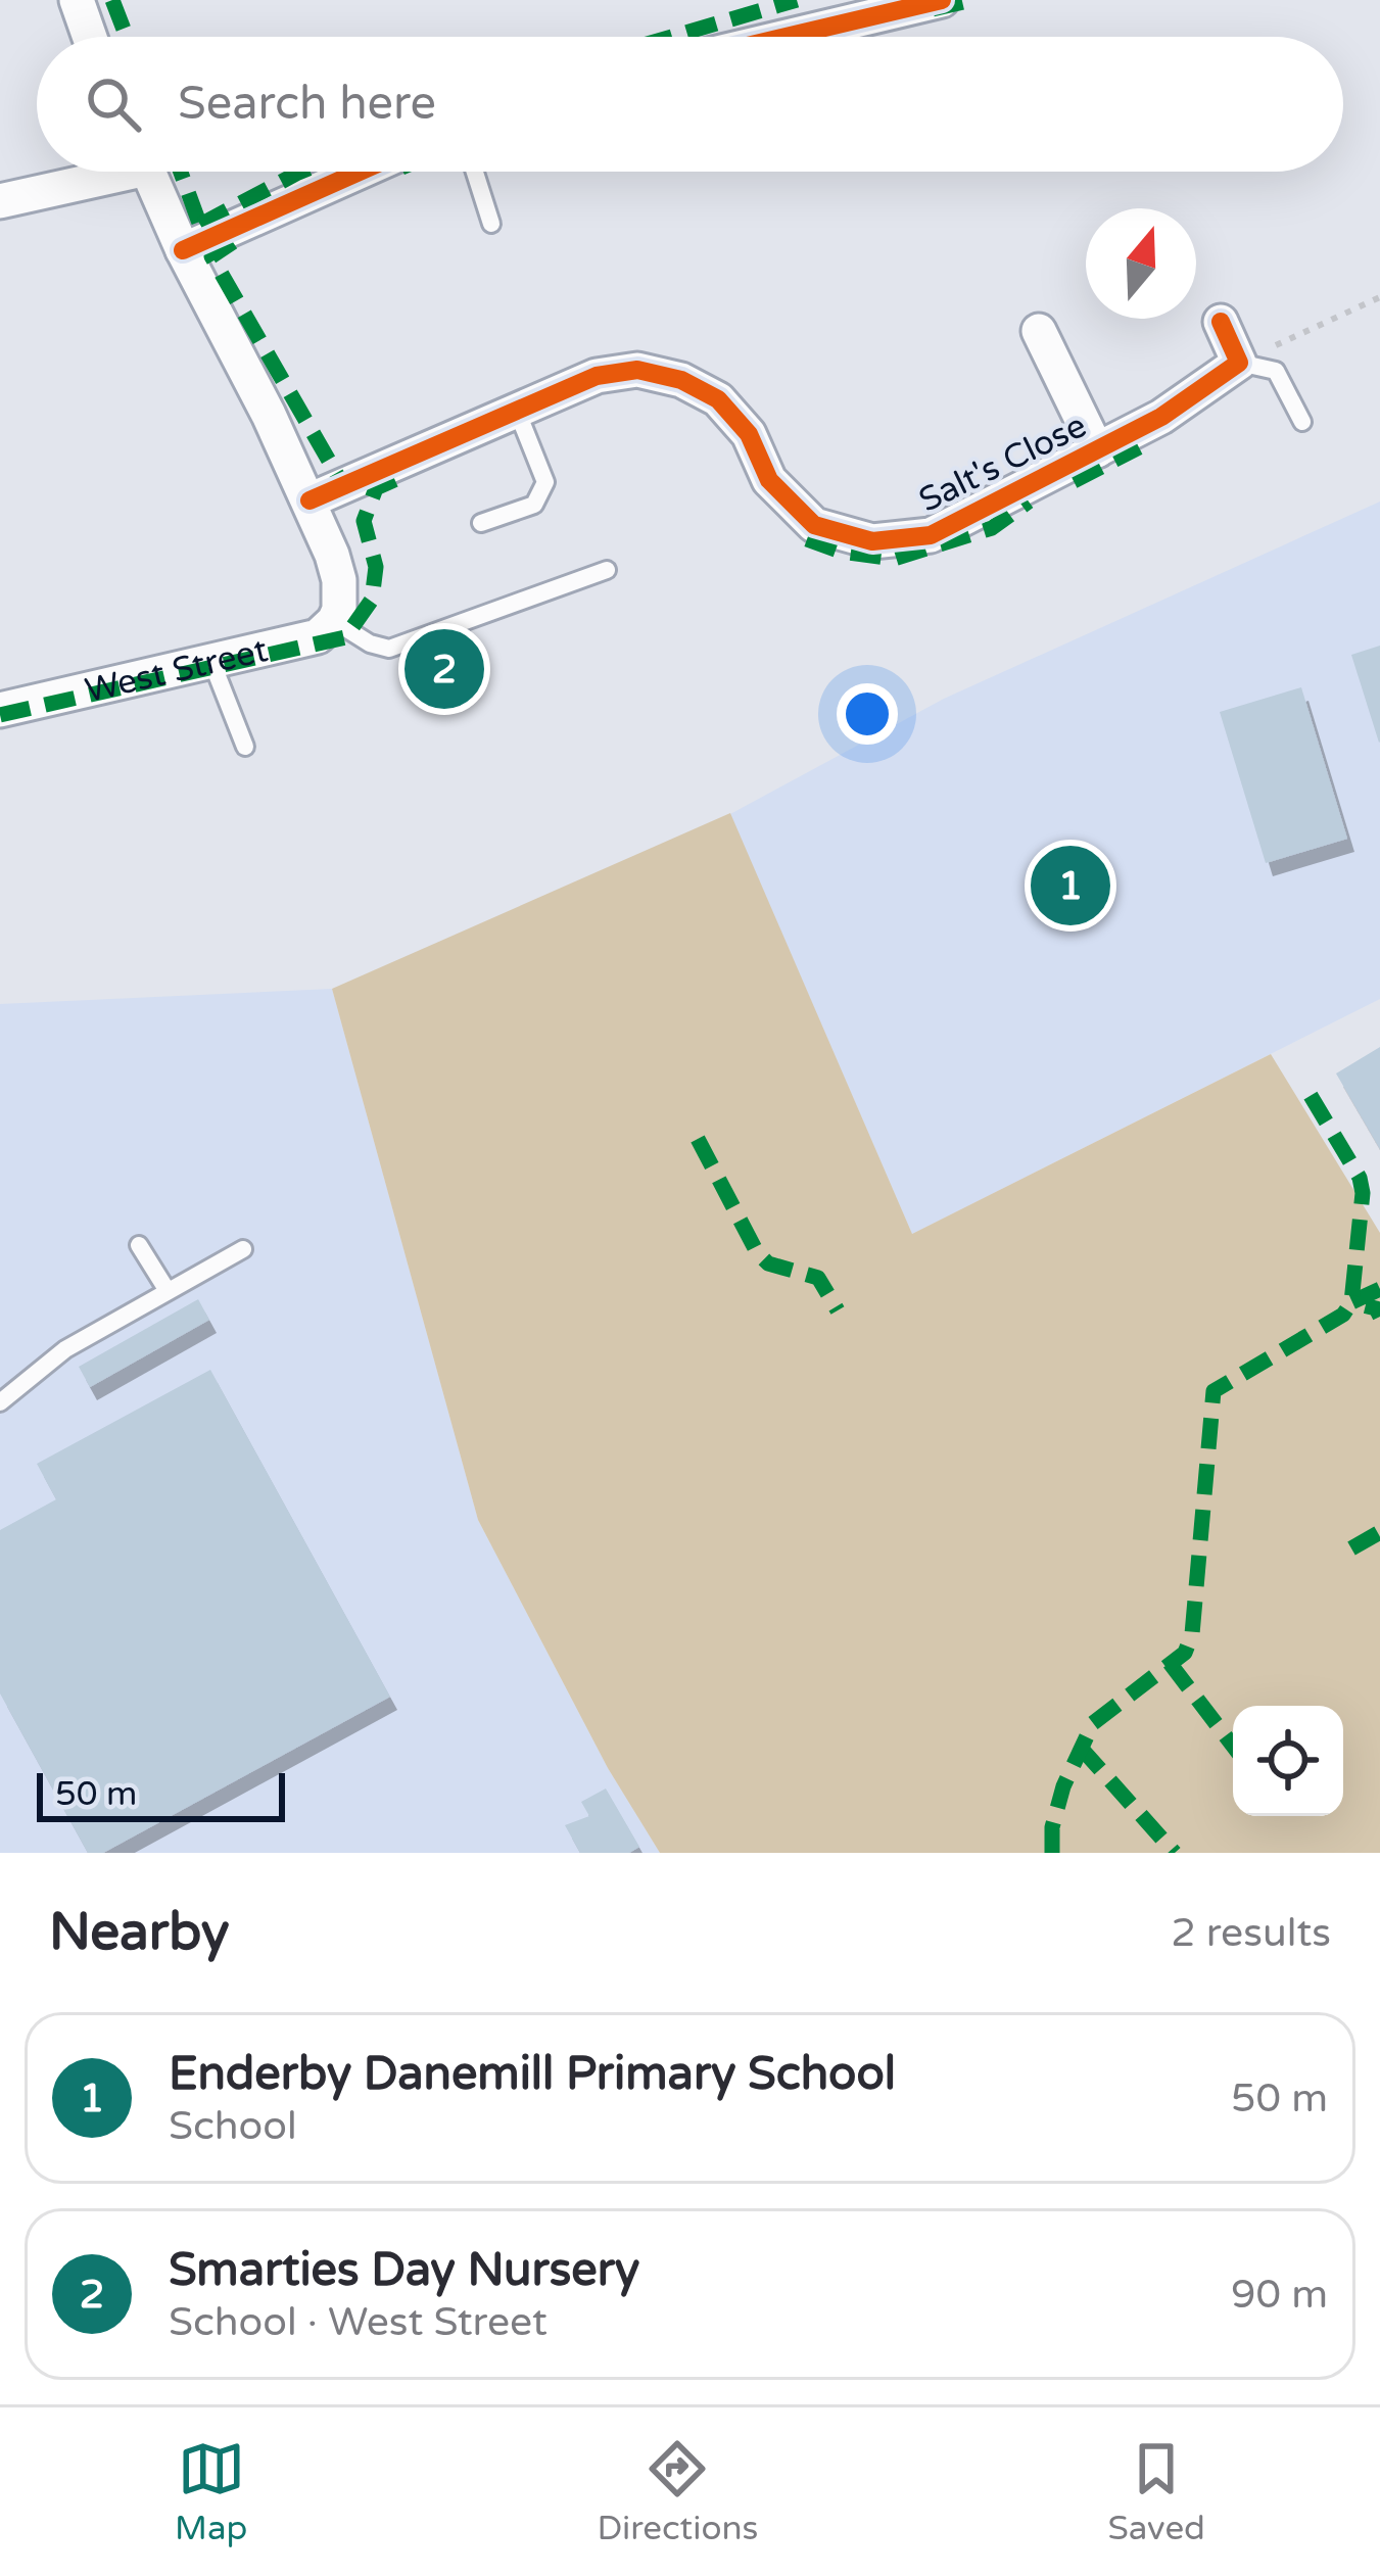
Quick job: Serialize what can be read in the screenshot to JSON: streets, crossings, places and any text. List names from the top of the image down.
{
  "streets": {
    "street": ["Salt's Close", "West Street"]
  },
  "scale_bar": "50 m",
  "north": "top",
  "page": {
    "search": "Search here",
    "pins": ["2", "1"],
    "scale": "50 m",
    "heading": ["Nearby", "2 results"],
    "list": [
      {
        "mark": "1",
        "name": "Enderby Danemill Primary School",
        "note": "School",
        "value": "50 m"
      },
      {
        "mark": "2",
        "name": "Smarties Day Nursery",
        "note": "School · West Street",
        "value": "90 m"
      }
    ],
    "nav": ["Map", "Directions", "Saved"]
  }
}
